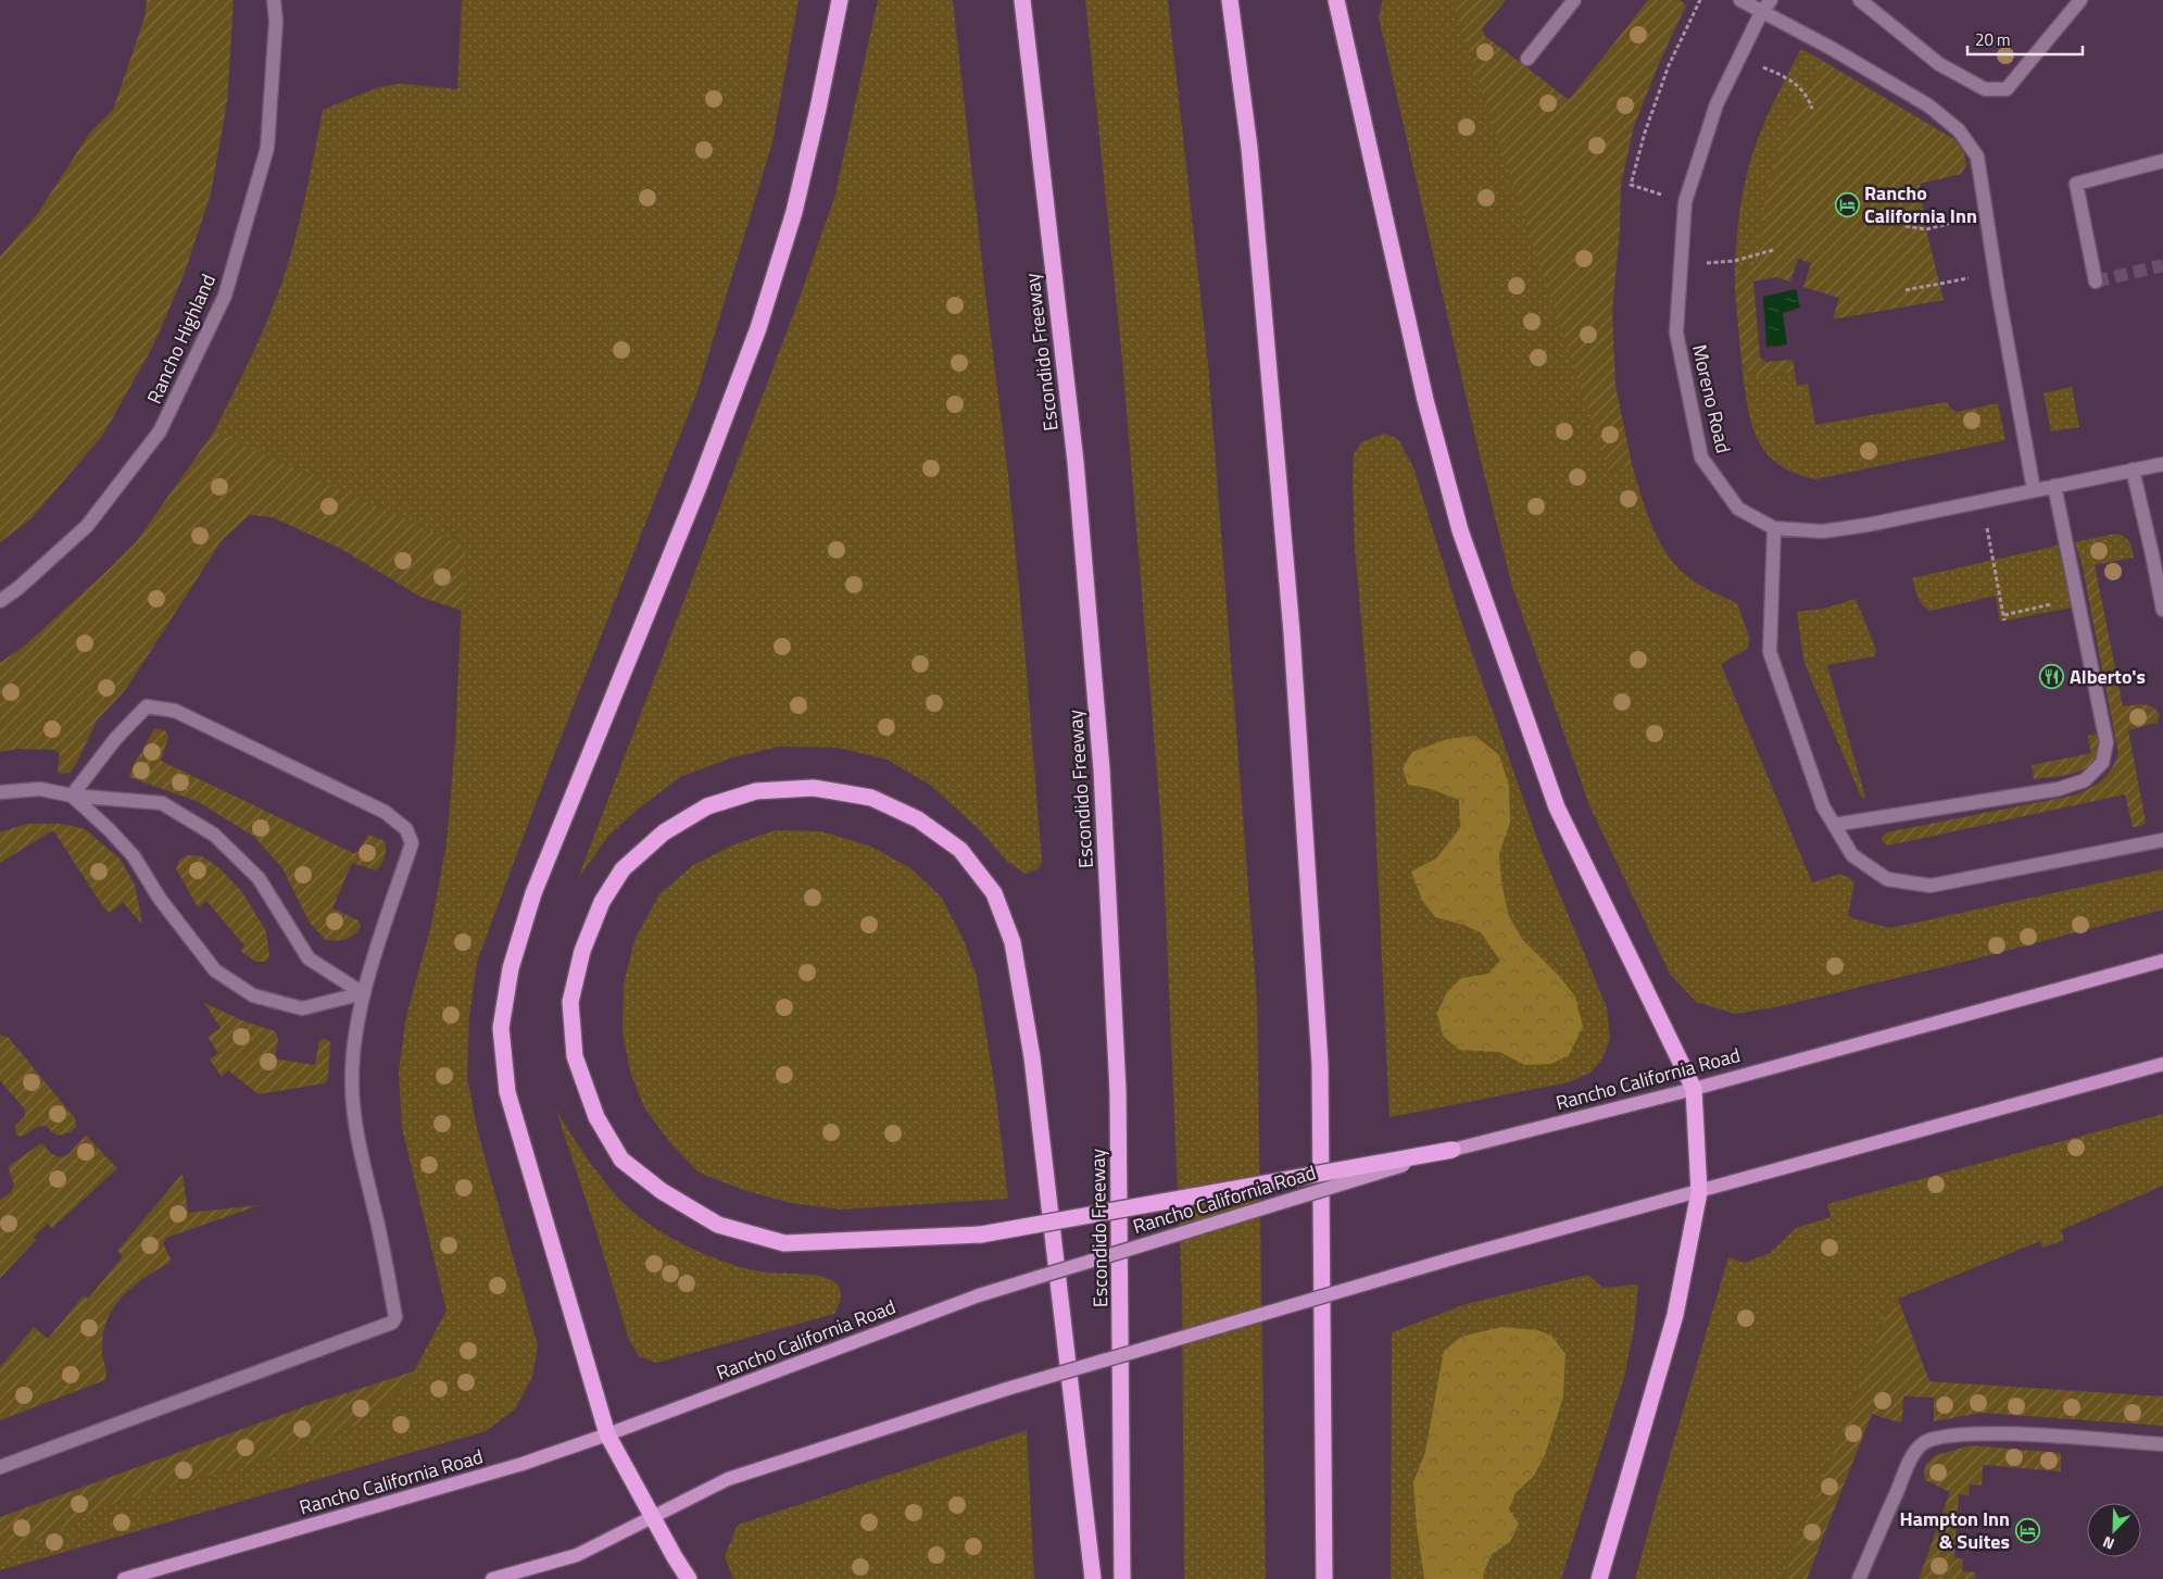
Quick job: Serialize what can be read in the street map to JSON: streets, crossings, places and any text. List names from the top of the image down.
{
  "streets": {
    "highway": ["Escondido Freeway"],
    "main road": ["Rancho California Road"],
    "street": ["Rancho Highland", "Moreno Road"]
  },
  "places": {
    "hotel": ["Rancho California Inn", "Hampton Inn & Suites"],
    "restaurant": ["Alberto's"]
  },
  "scale_bar": "20 m",
  "north": "bottom left"
}
